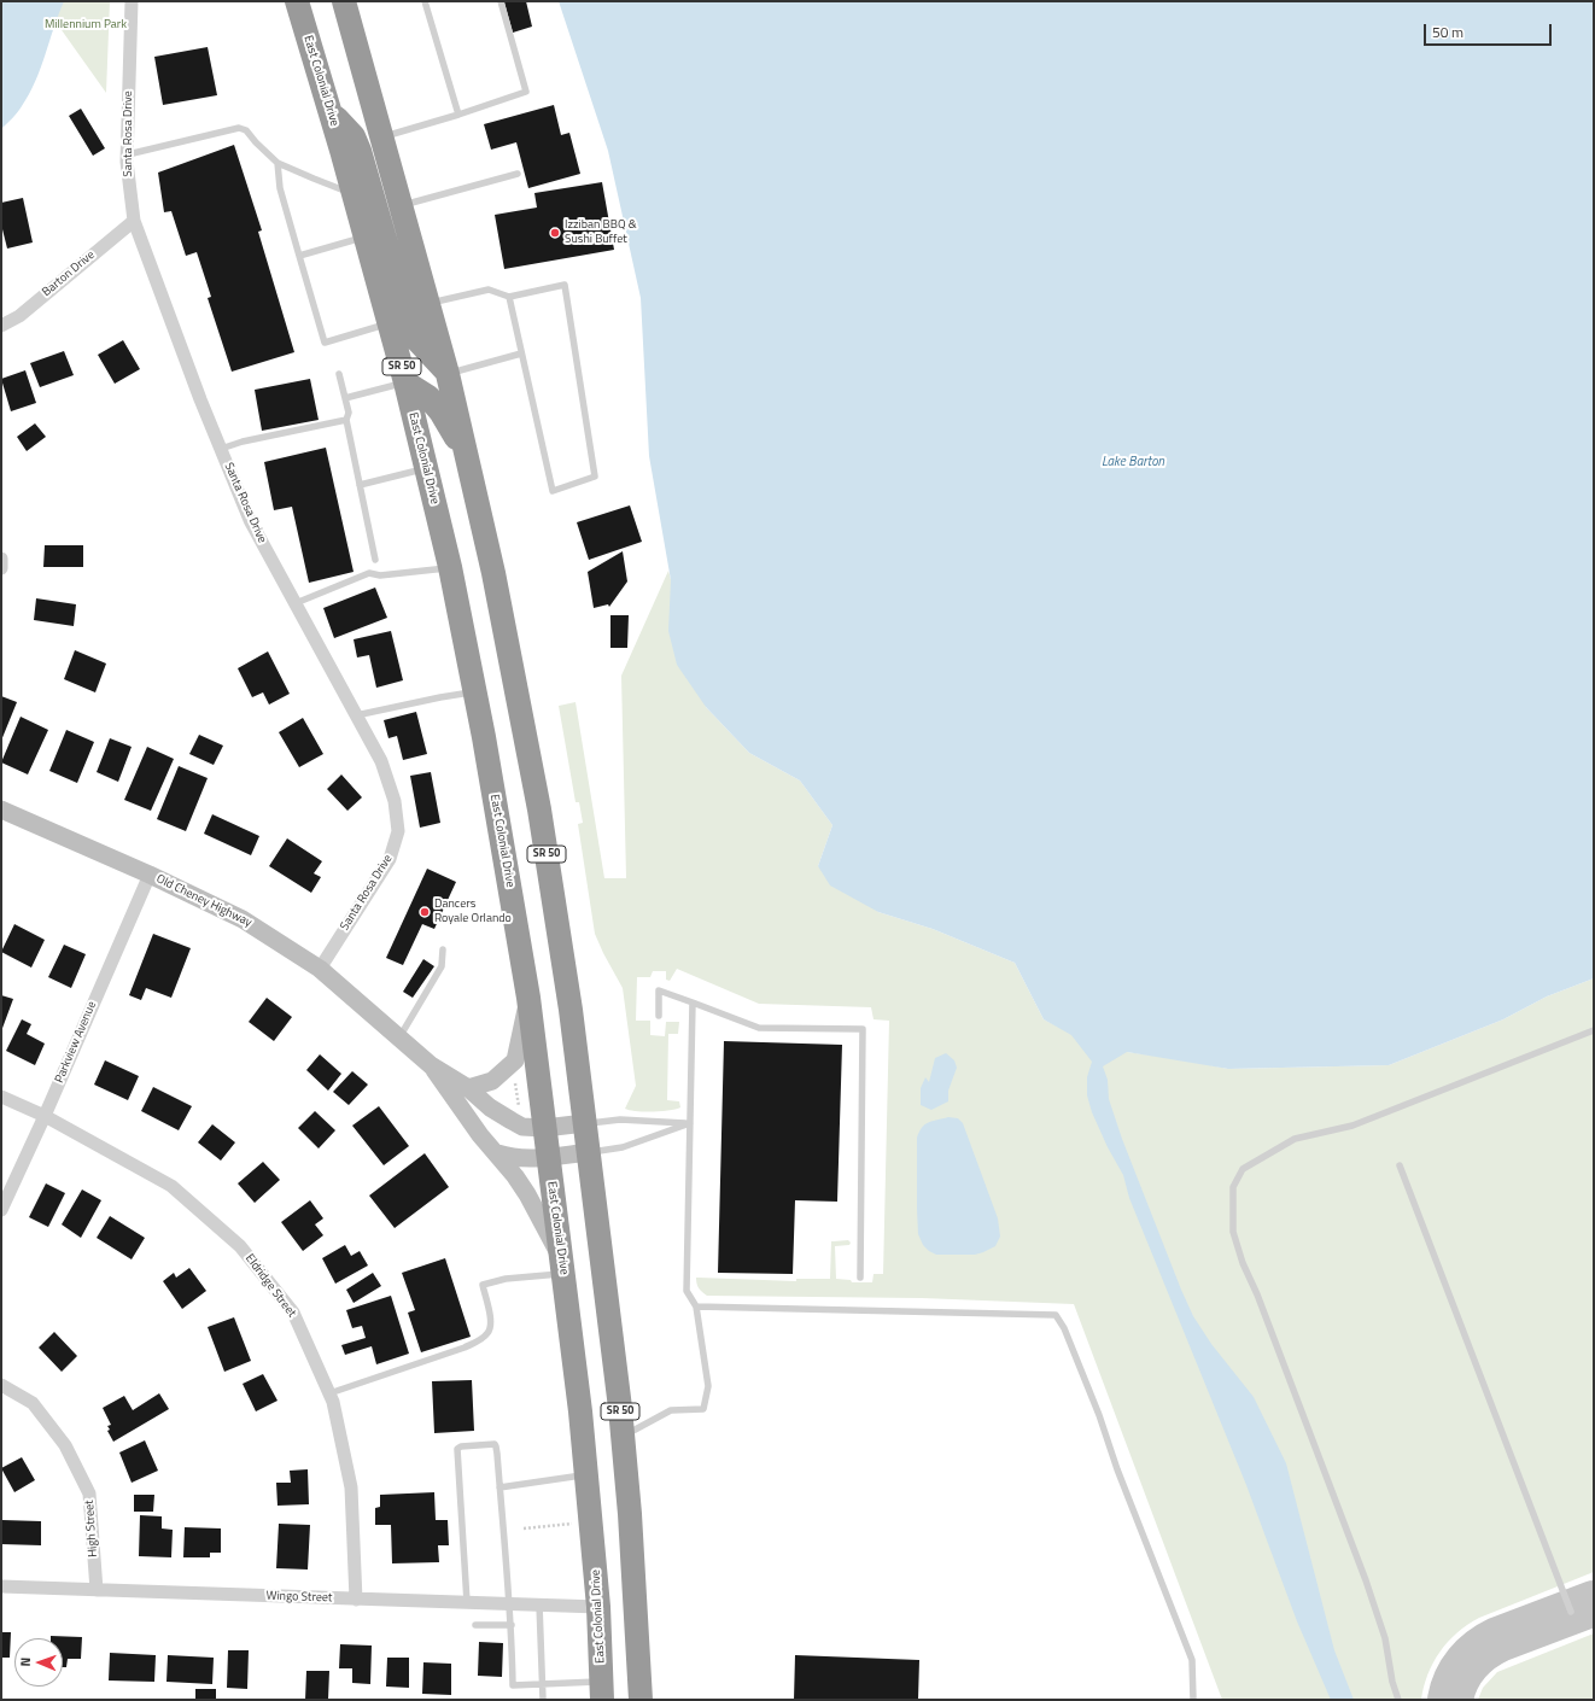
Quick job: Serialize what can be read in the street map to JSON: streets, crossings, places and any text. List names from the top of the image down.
{
  "streets": {
    "highway": ["East Colonial Drive", "SR 50"],
    "street": [
      "Santa Rosa Drive",
      "Barton Drive",
      "Old Cheney Highway",
      "Parkview Avenue",
      "Eldridge Street",
      "High Street",
      "Wingo Street"
    ]
  },
  "crossings": [
    ["East Colonial Drive", "Old Cheney Highway"],
    ["East Colonial Drive", "Wingo Street"],
    ["Santa Rosa Drive", "Barton Drive"],
    ["Santa Rosa Drive", "Old Cheney Highway"],
    ["SR 50", "Old Cheney Highway"],
    ["Old Cheney Highway", "Parkview Avenue"],
    ["Parkview Avenue", "Eldridge Street"],
    ["Eldridge Street", "Wingo Street"],
    ["High Street", "Wingo Street"]
  ],
  "water": ["Lake Barton"],
  "parks": ["Millennium Park"],
  "places": ["Izziban BBQ & Sushi Buffet", "Dancers Royale Orlando"],
  "scale_bar": "50 m",
  "north": "left"
}
